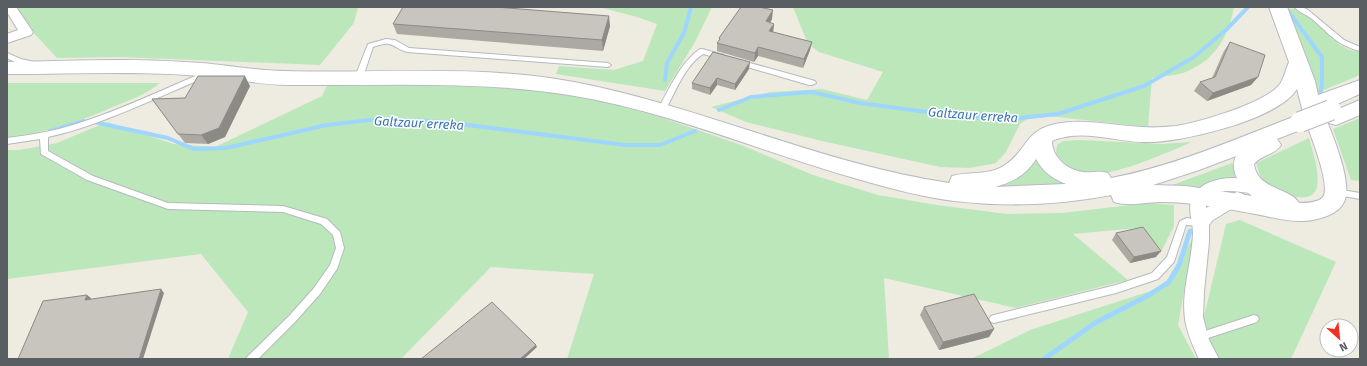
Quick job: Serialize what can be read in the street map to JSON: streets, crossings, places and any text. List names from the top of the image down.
{
  "water": ["Galtzaur erreka"],
  "north": "bottom right"
}
